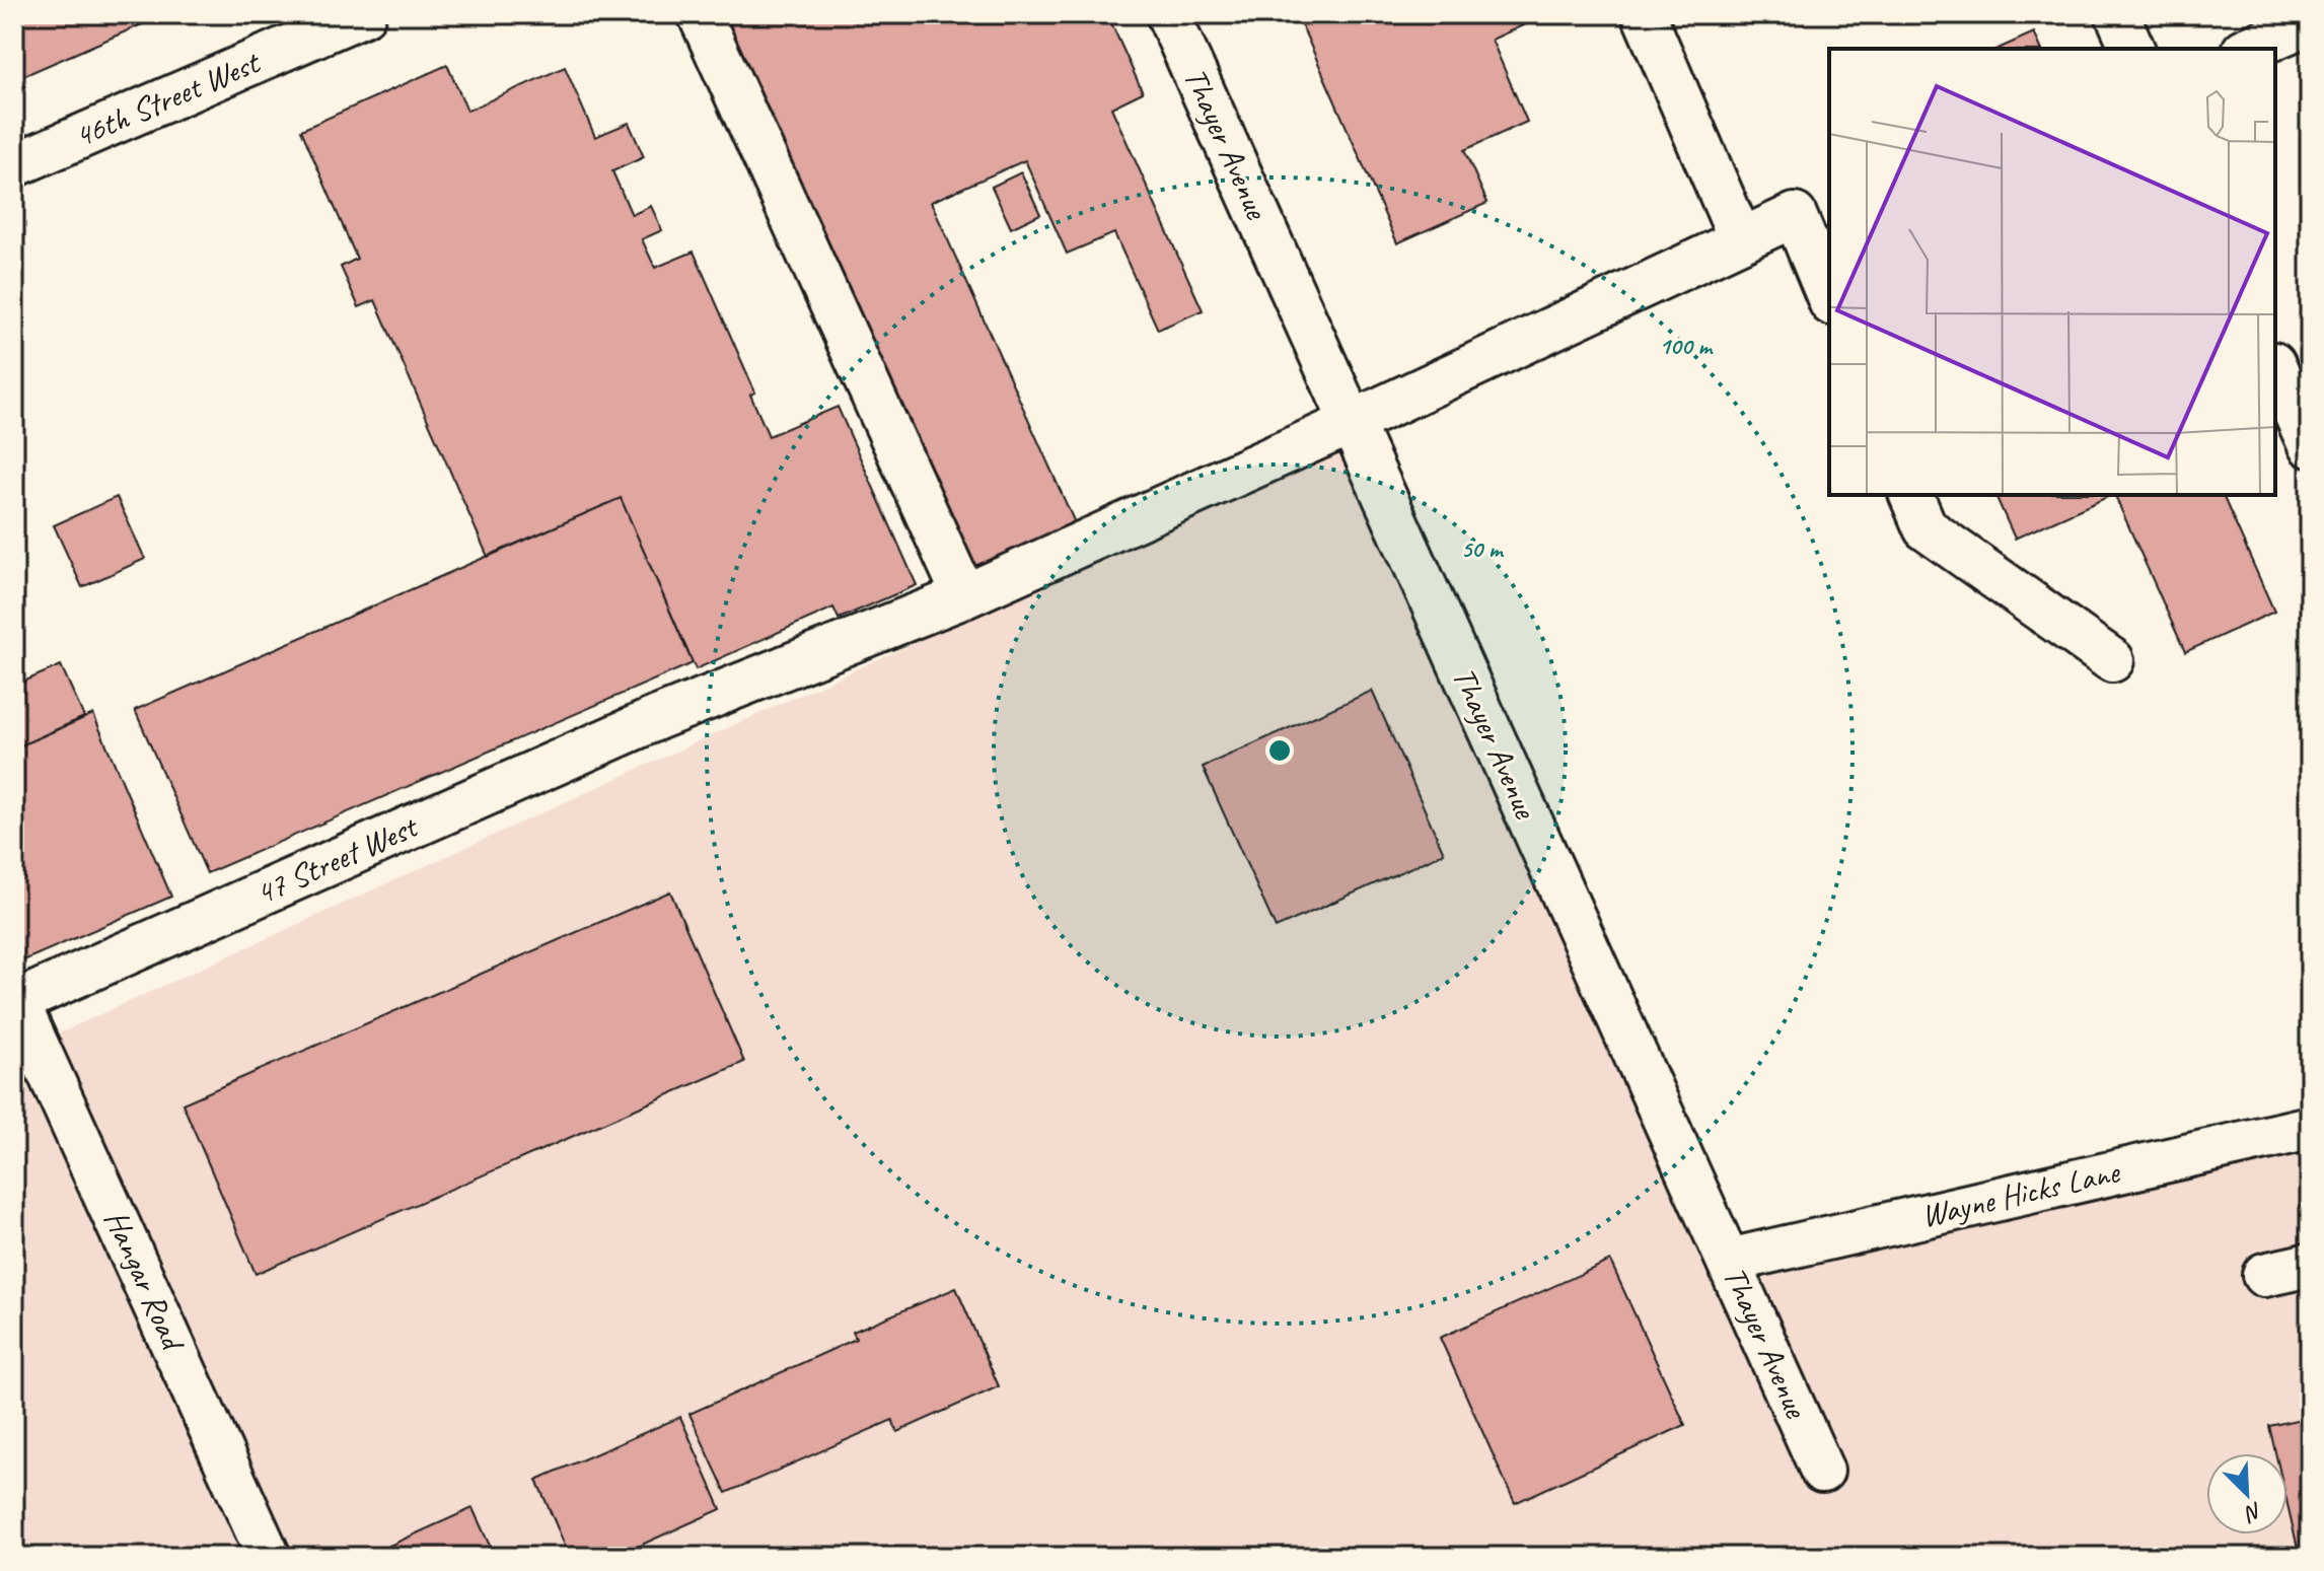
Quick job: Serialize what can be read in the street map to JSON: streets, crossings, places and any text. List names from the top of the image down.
{
  "streets": {
    "street": [
      "46th Street West",
      "Thayer Avenue",
      "47 Street West",
      "Wayne Hicks Lane",
      "Hangar Road"
    ]
  },
  "crossings": [
    ["Thayer Avenue", "47 Street West"],
    ["Thayer Avenue", "Wayne Hicks Lane"],
    ["47 Street West", "Hangar Road"]
  ],
  "north": "bottom right",
  "rings": ["100 m", "50 m"]
}
